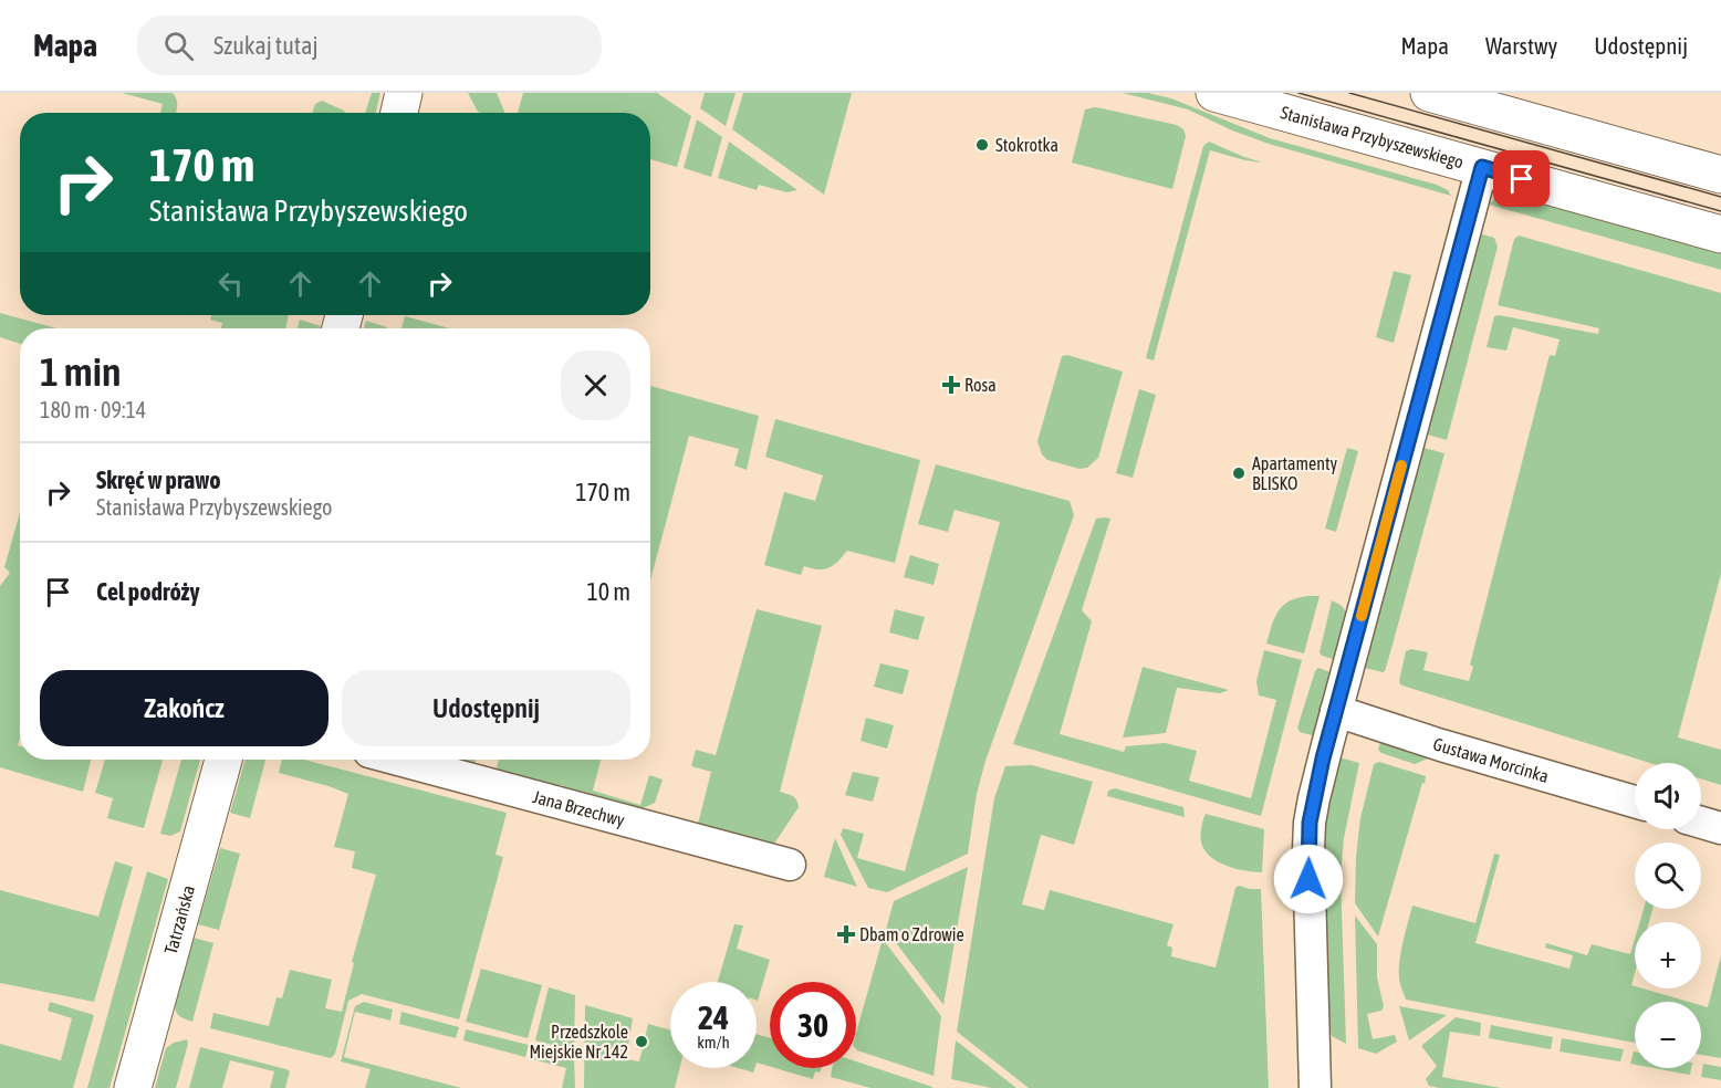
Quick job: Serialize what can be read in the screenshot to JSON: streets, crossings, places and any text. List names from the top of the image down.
{
  "streets": {
    "main road": ["Stanisława Przybyszewskiego", "Tatrzańska"],
    "street": ["Gustawa Morcinka", "Jana Brzechwy"]
  },
  "places": {
    "other": ["Stokrotka", "Apartamenty BLISKO", "Przedszkole Miejskie Nr 142"],
    "health": ["Rosa", "Dbam o Zdrowie"]
  },
  "page": {
    "header": "Mapa",
    "search": "Szukaj tutaj",
    "nav": ["Mapa", "Warstwy", "Udostępnij"],
    "turn": ["170 m", "Stanisława Przybyszewskiego"],
    "heading": ["1 min", "180 m · 09:14"],
    "list": [
      {
        "name": "Skręć w prawo",
        "note": "Stanisława Przybyszewskiego",
        "value": "170 m"
      },
      {
        "name": "Cel podróży",
        "value": "10 m"
      }
    ],
    "buttons": ["Zakończ", "Udostępnij"],
    "map_buttons": ["+", "−"],
    "speed": "24 km/h",
    "limit": "30"
  }
}
